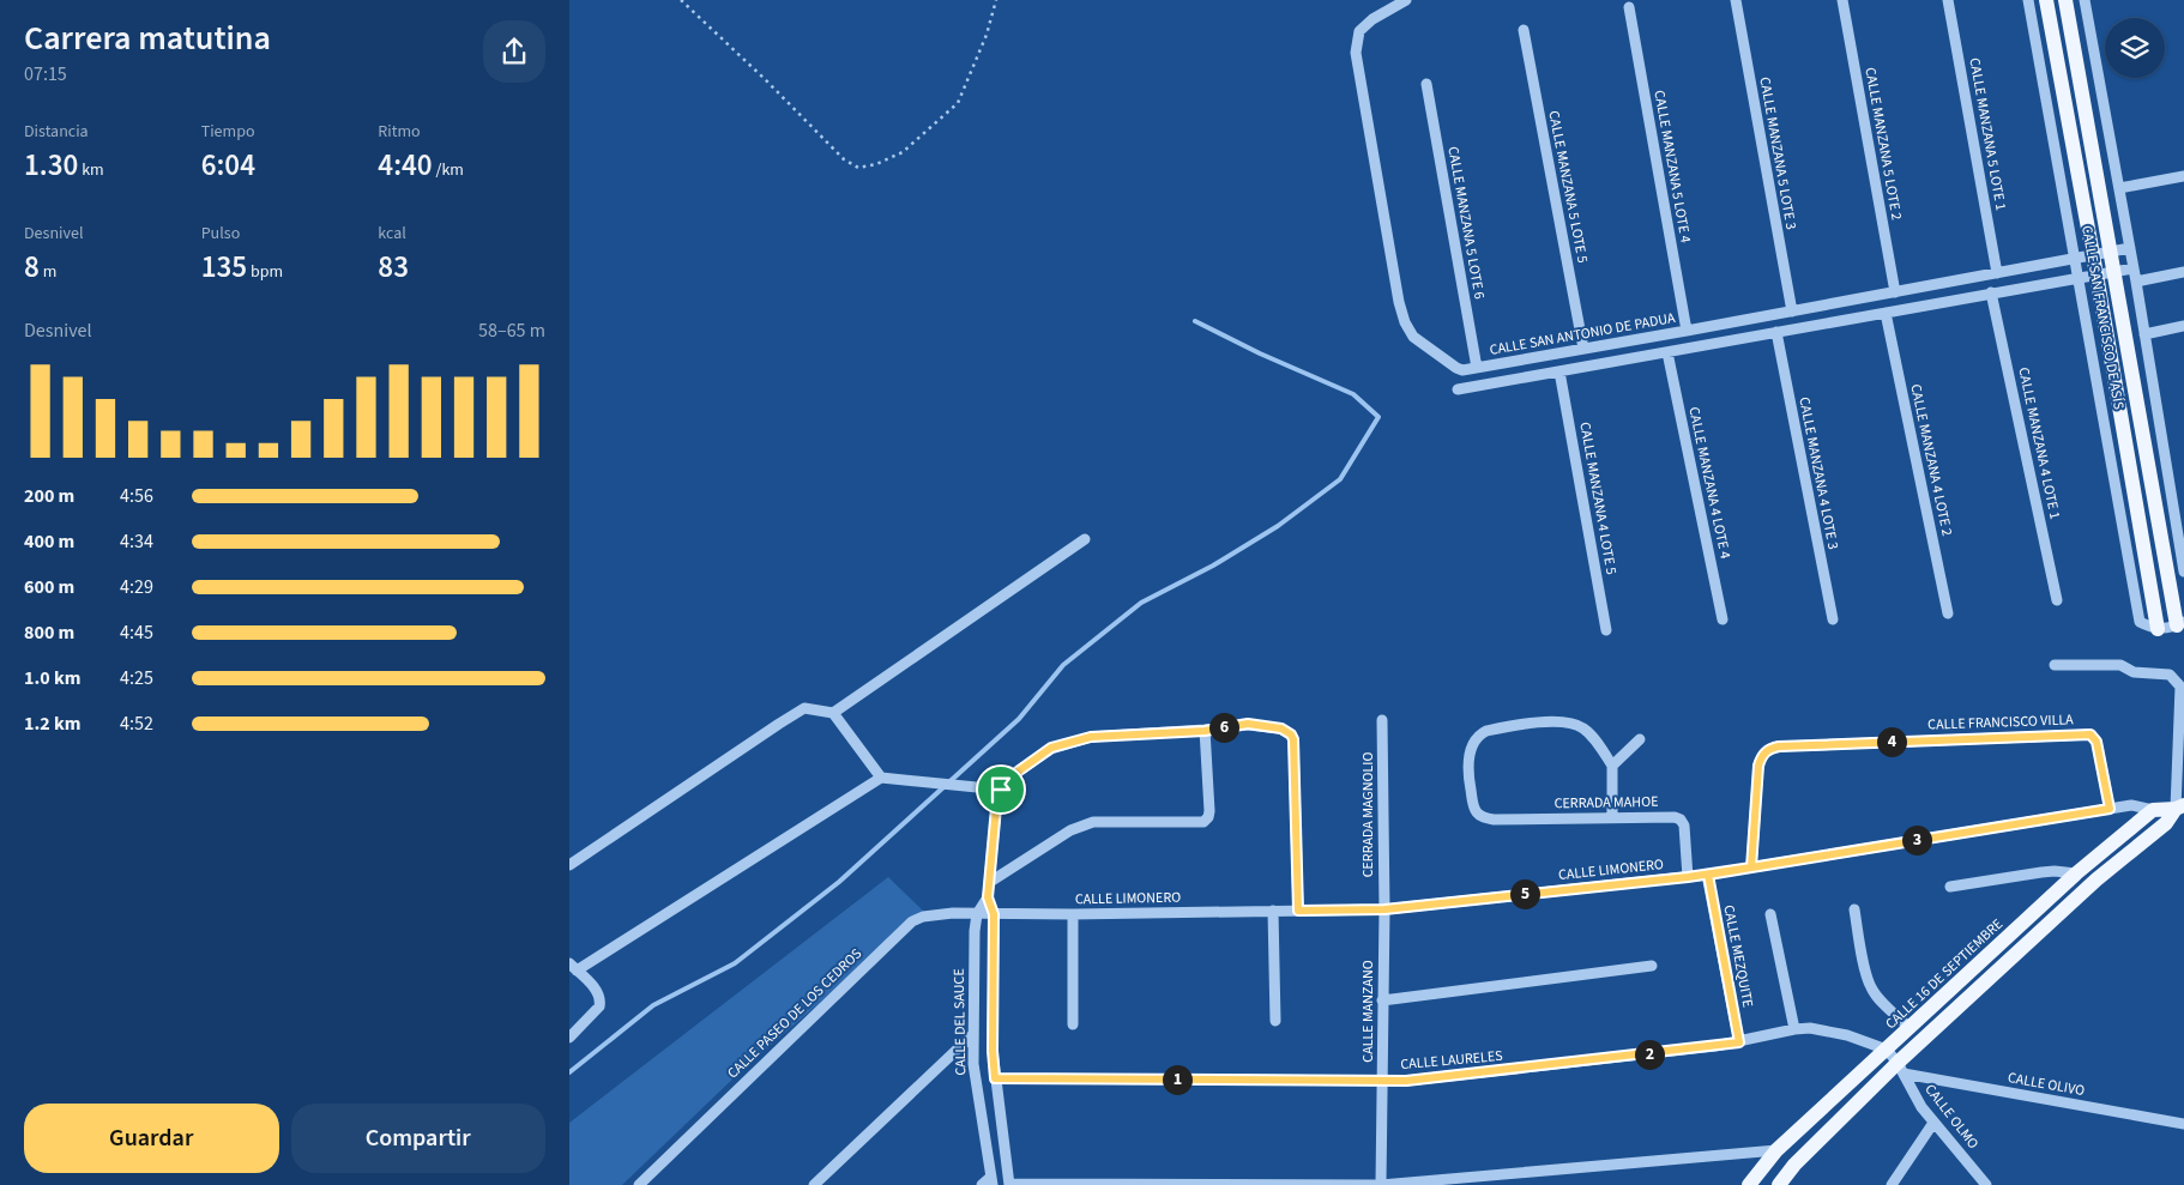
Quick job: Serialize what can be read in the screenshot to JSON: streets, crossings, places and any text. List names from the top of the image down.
{
  "streets": {
    "main road": ["CALLE SAN FRANCISCO DE ASÍS", "CALLE 16 DE SEPTIEMBRE"],
    "street": [
      "CALLE MANZANA 5 LOTE 1",
      "CALLE MANZANA 5 LOTE 2",
      "CALLE MANZANA 5 LOTE 3",
      "CALLE MANZANA 5 LOTE 4",
      "CALLE MANZANA 5 LOTE 5",
      "CALLE MANZANA 5 LOTE 6",
      "CALLE SAN ANTONIO DE PADUA",
      "CALLE MANZANA 4 LOTE 1",
      "CALLE MANZANA 4 LOTE 2",
      "CALLE MANZANA 4 LOTE 3",
      "CALLE MANZANA 4 LOTE 4",
      "CALLE MANZANA 4 LOTE 5",
      "CALLE FRANCISCO VILLA",
      "CERRADA MAHOE",
      "CERRADA MAGNOLIO",
      "CALLE LIMONERO",
      "CALLE MEZQUITE",
      "CALLE MANZANO",
      "CALLE PASEO DE LOS CEDROS",
      "CALLE DEL SAUCE",
      "CALLE LAURELES",
      "CALLE OLIVO",
      "CALLE OLMO"
    ]
  },
  "crossings": [
    ["CALLE MANZANA 5 LOTE 1", "CALLE SAN ANTONIO DE PADUA"],
    ["CALLE MANZANA 5 LOTE 2", "CALLE SAN ANTONIO DE PADUA"],
    ["CALLE MANZANA 5 LOTE 3", "CALLE SAN ANTONIO DE PADUA"],
    ["CALLE MANZANA 5 LOTE 4", "CALLE SAN ANTONIO DE PADUA"],
    ["CALLE MANZANA 5 LOTE 5", "CALLE SAN ANTONIO DE PADUA"],
    ["CALLE MANZANA 5 LOTE 6", "CALLE SAN ANTONIO DE PADUA"],
    ["CALLE SAN FRANCISCO DE ASÍS", "CALLE SAN ANTONIO DE PADUA"],
    ["CALLE FRANCISCO VILLA", "CALLE LIMONERO"],
    ["CERRADA MAHOE", "CALLE LIMONERO"],
    ["CERRADA MAGNOLIO", "CALLE LIMONERO"],
    ["CERRADA MAGNOLIO", "CALLE MANZANO"],
    ["CALLE LIMONERO", "CALLE MEZQUITE"],
    ["CALLE LIMONERO", "CALLE 16 DE SEPTIEMBRE"],
    ["CALLE LIMONERO", "CALLE MANZANO"],
    ["CALLE LIMONERO", "CALLE PASEO DE LOS CEDROS"],
    ["CALLE LIMONERO", "CALLE DEL SAUCE"],
    ["CALLE MEZQUITE", "CALLE LAURELES"],
    ["CALLE 16 DE SEPTIEMBRE", "CALLE LAURELES"],
    ["CALLE MANZANO", "CALLE LAURELES"],
    ["CALLE PASEO DE LOS CEDROS", "CALLE DEL SAUCE"],
    ["CALLE DEL SAUCE", "CALLE LAURELES"],
    ["CALLE OLIVO", "CALLE OLMO"]
  ],
  "page": {
    "heading": ["Carrera matutina", "07:15"],
    "stats": [
      ["Distancia", "1.30 km"],
      ["Tiempo", "6:04"],
      ["Ritmo", "4:40 /km"],
      ["Desnivel", "8 m"],
      ["Pulso", "135 bpm"],
      ["kcal", "83"]
    ],
    "chart": ["Desnivel", "58–65 m"],
    "list": [
      {
        "name": "200 m",
        "note": "4:56"
      },
      {
        "name": "400 m",
        "note": "4:34"
      },
      {
        "name": "600 m",
        "note": "4:29"
      },
      {
        "name": "800 m",
        "note": "4:45"
      },
      {
        "name": "1.0 km",
        "note": "4:25"
      },
      {
        "name": "1.2 km",
        "note": "4:52"
      }
    ],
    "pins": [
      "6",
      "4",
      "3",
      "5",
      "2",
      "1"
    ],
    "buttons": ["Guardar", "Compartir"]
  }
}
